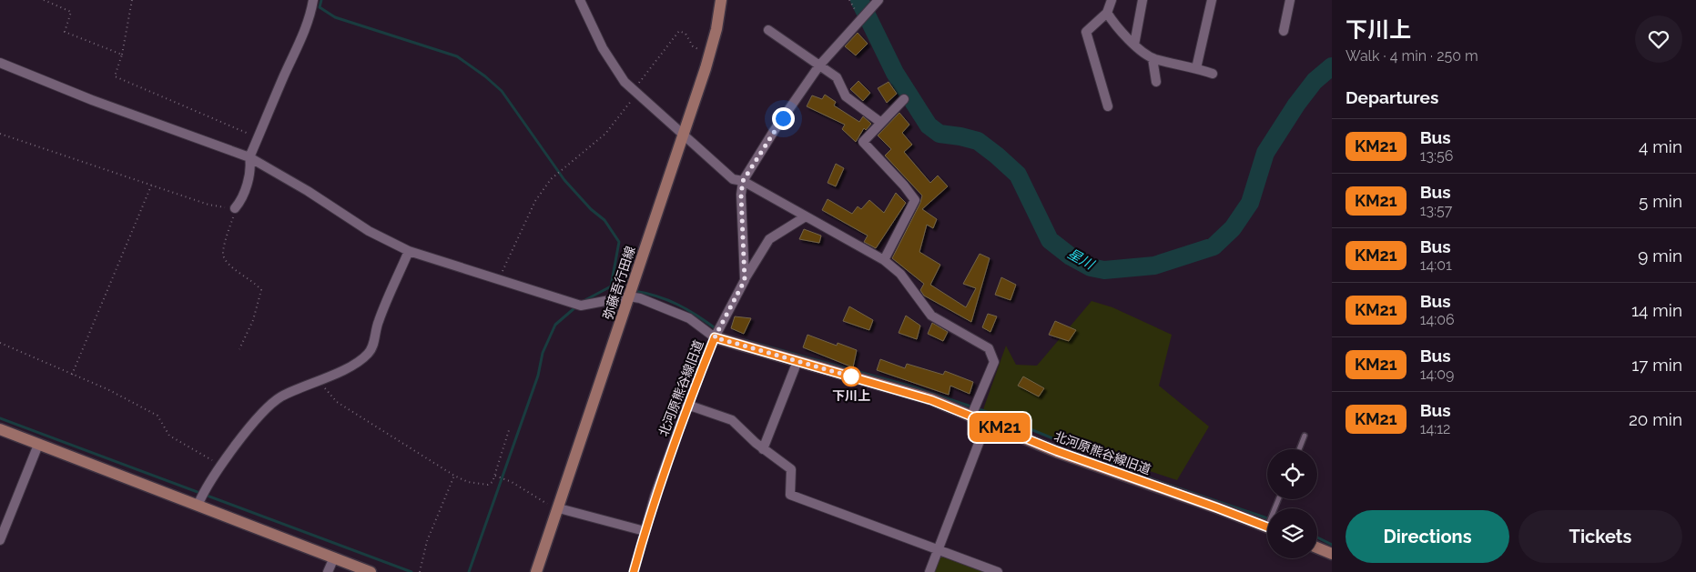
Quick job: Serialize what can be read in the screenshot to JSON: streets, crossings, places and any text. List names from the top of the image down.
{
  "streets": {
    "street": ["弥藤吾行田線", "北河原熊谷線旧道"]
  },
  "water": ["星川"],
  "places": ["下川上"],
  "lines": ["bus line KM21"],
  "page": {
    "on_map": "KM21",
    "heading": [
      ["下川上", "Walk · 4 min · 250 m"],
      "Departures"
    ],
    "list": [
      {
        "mark": "KM21",
        "name": "Bus",
        "note": "13:56",
        "value": "4 min"
      },
      {
        "mark": "KM21",
        "name": "Bus",
        "note": "13:57",
        "value": "5 min"
      },
      {
        "mark": "KM21",
        "name": "Bus",
        "note": "14:01",
        "value": "9 min"
      },
      {
        "mark": "KM21",
        "name": "Bus",
        "note": "14:06",
        "value": "14 min"
      },
      {
        "mark": "KM21",
        "name": "Bus",
        "note": "14:09",
        "value": "17 min"
      },
      {
        "mark": "KM21",
        "name": "Bus",
        "note": "14:12",
        "value": "20 min"
      }
    ],
    "buttons": ["Directions", "Tickets"]
  }
}
